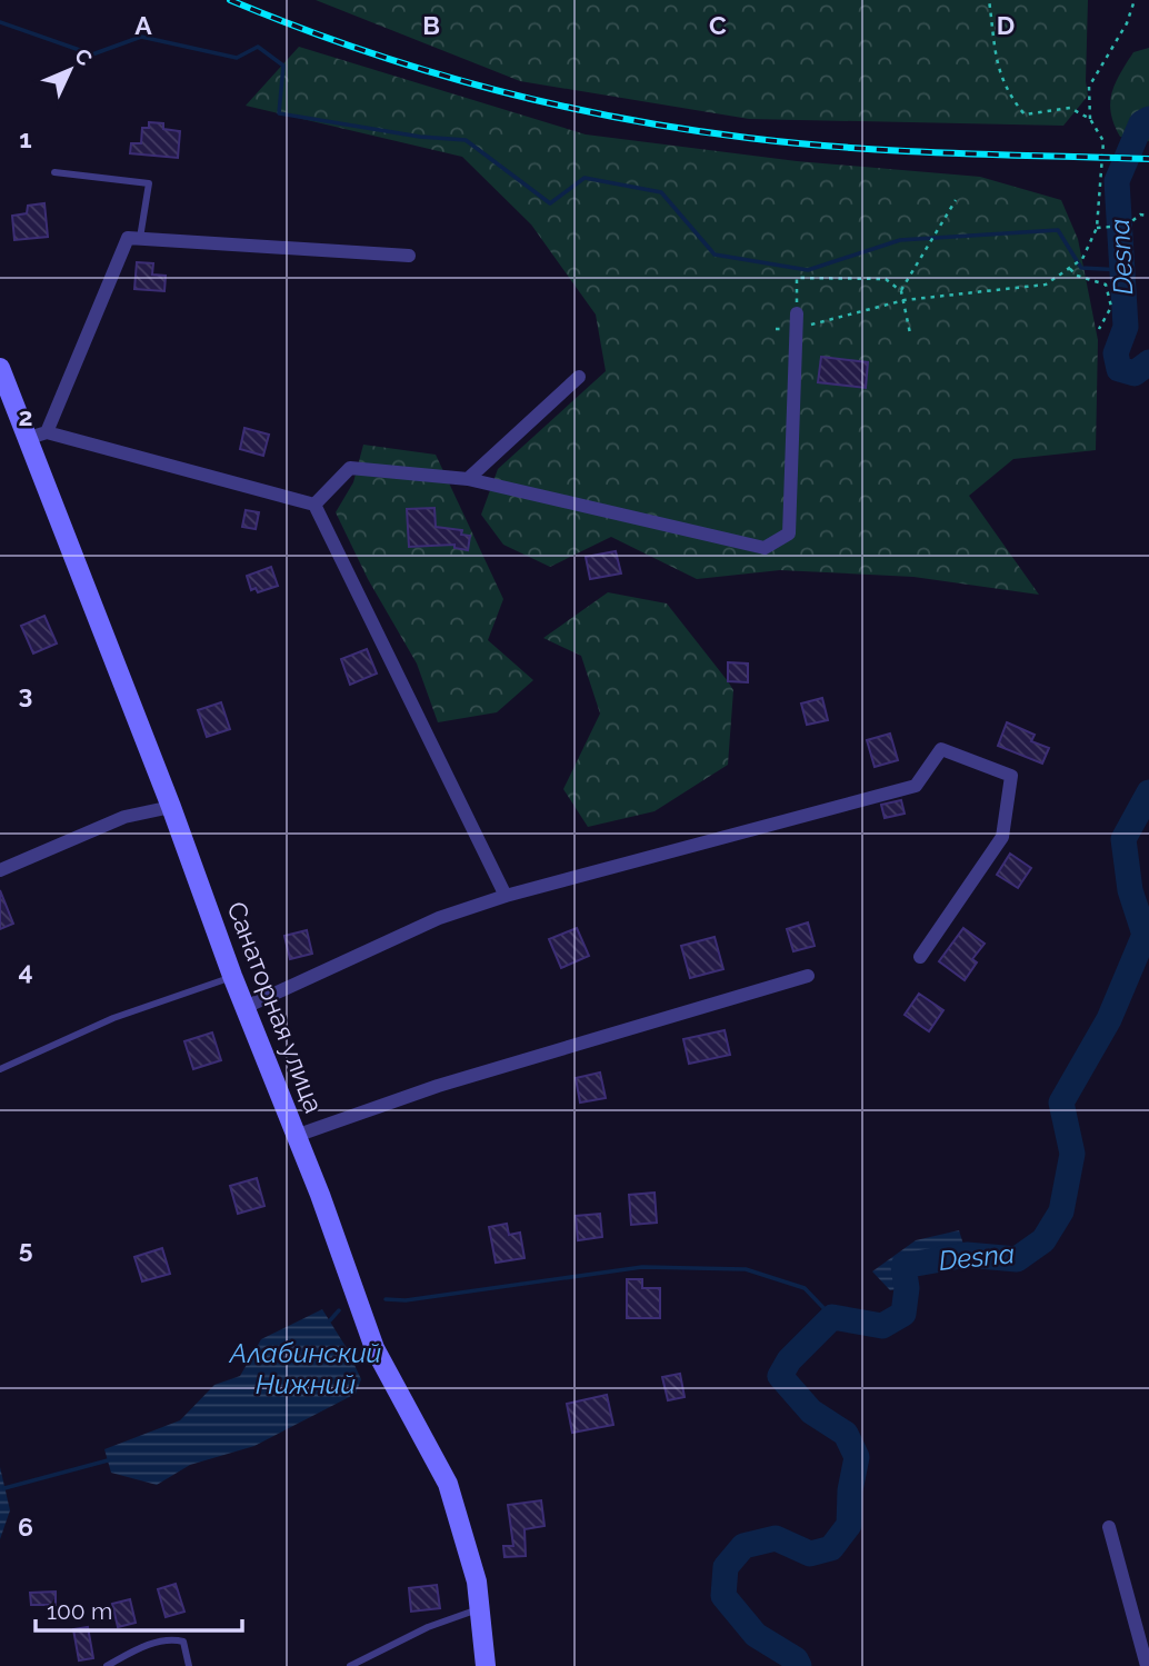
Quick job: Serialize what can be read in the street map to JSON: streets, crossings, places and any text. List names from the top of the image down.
{
  "streets": {
    "street": ["Санаторная улица"]
  },
  "water": ["Desna", "Алабинский Нижний"],
  "scale_bar": "100 m",
  "north": "top right",
  "grid": {
    "columns": [
      "A",
      "B",
      "C",
      "D"
    ],
    "rows": [
      "1",
      "2",
      "3",
      "4",
      "5",
      "6"
    ]
  }
}
